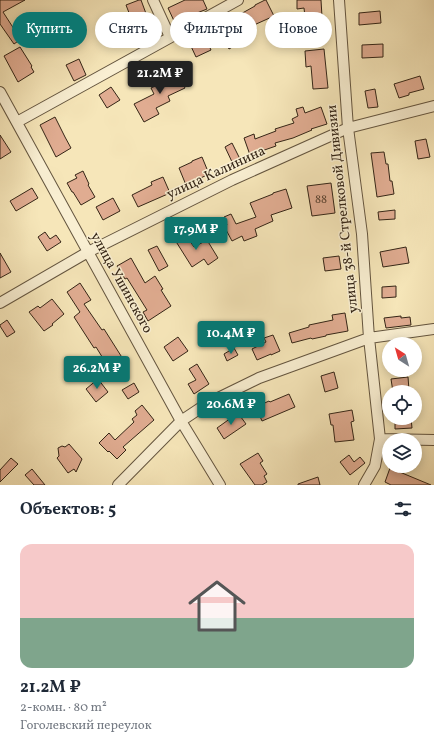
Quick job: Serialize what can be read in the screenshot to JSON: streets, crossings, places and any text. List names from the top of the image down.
{
  "streets": {
    "street": ["улица Калинина", "улица 38-й Стрелковой Дивизии", "улица Ушинского"]
  },
  "crossings": [
    ["улица Калинина", "улица 38-й Стрелковой Дивизии"],
    ["улица Калинина", "улица Ушинского"]
  ],
  "house_numbers": ["88"],
  "north": "top left",
  "page": {
    "chip": [
      "Купить",
      "Снять",
      "Фильтры",
      "Новое"
    ],
    "price": [
      "21.2M ₽",
      "17.9M ₽",
      "10.4M ₽",
      "26.2M ₽",
      "20.6M ₽"
    ],
    "heading": "Объектов: 5",
    "list": [
      {
        "name": "21.2M ₽",
        "note": "2-комн. · 80 m² · Гоголевский переулок"
      }
    ]
  }
}
